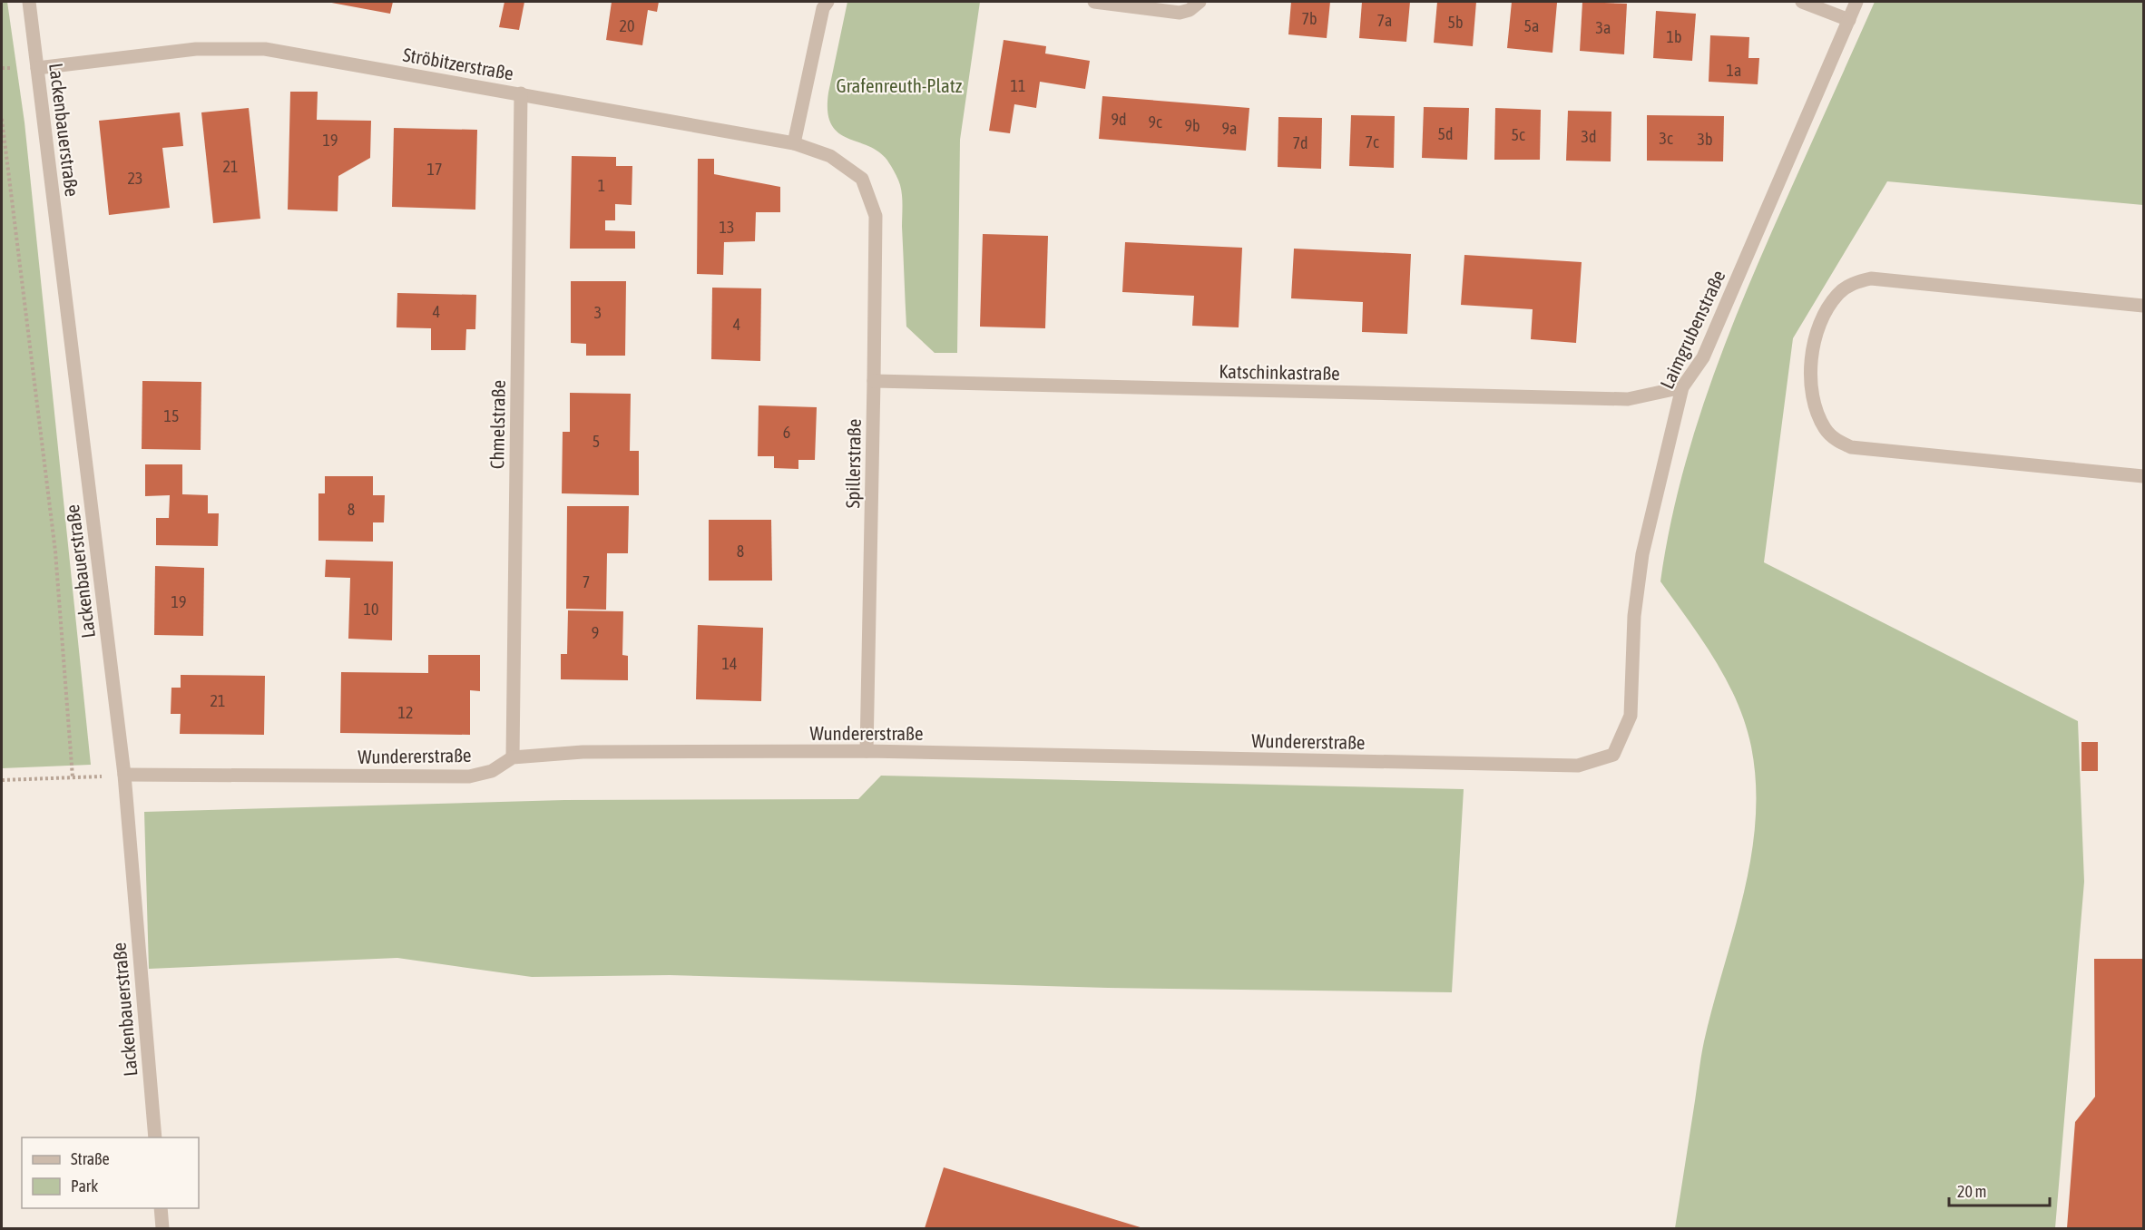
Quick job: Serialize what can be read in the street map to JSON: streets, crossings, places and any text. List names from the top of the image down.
{
  "streets": {
    "street": [
      "Ströbitzerstraße",
      "Lackenbauerstraße",
      "Laimgrubenstraße",
      "Katschinkastraße",
      "Chmelstraße",
      "Spillerstraße",
      "Wundererstraße"
    ]
  },
  "crossings": [
    ["Ströbitzerstraße", "Lackenbauerstraße"],
    ["Ströbitzerstraße", "Chmelstraße"],
    ["Ströbitzerstraße", "Spillerstraße"],
    ["Lackenbauerstraße", "Wundererstraße"],
    ["Laimgrubenstraße", "Katschinkastraße"],
    ["Laimgrubenstraße", "Wundererstraße"],
    ["Katschinkastraße", "Spillerstraße"],
    ["Chmelstraße", "Wundererstraße"],
    ["Spillerstraße", "Wundererstraße"]
  ],
  "parks": ["Grafenreuth-Platz"],
  "house_numbers": [
    "7b",
    "7a",
    "5b",
    "20",
    "5a",
    "3a",
    "1b",
    "1a",
    "11",
    "9d",
    "9c",
    "9b",
    "9a",
    "5d",
    "5c",
    "3d",
    "3c",
    "3b",
    "19",
    "7c",
    "7d",
    "21",
    "17",
    "23",
    "1",
    "13",
    "4",
    "3",
    "4",
    "15",
    "6",
    "5",
    "8",
    "8",
    "7",
    "19",
    "10",
    "9",
    "14",
    "21",
    "12"
  ],
  "legend": ["Straße", "Park"],
  "scale_bar": "20 m"
}
